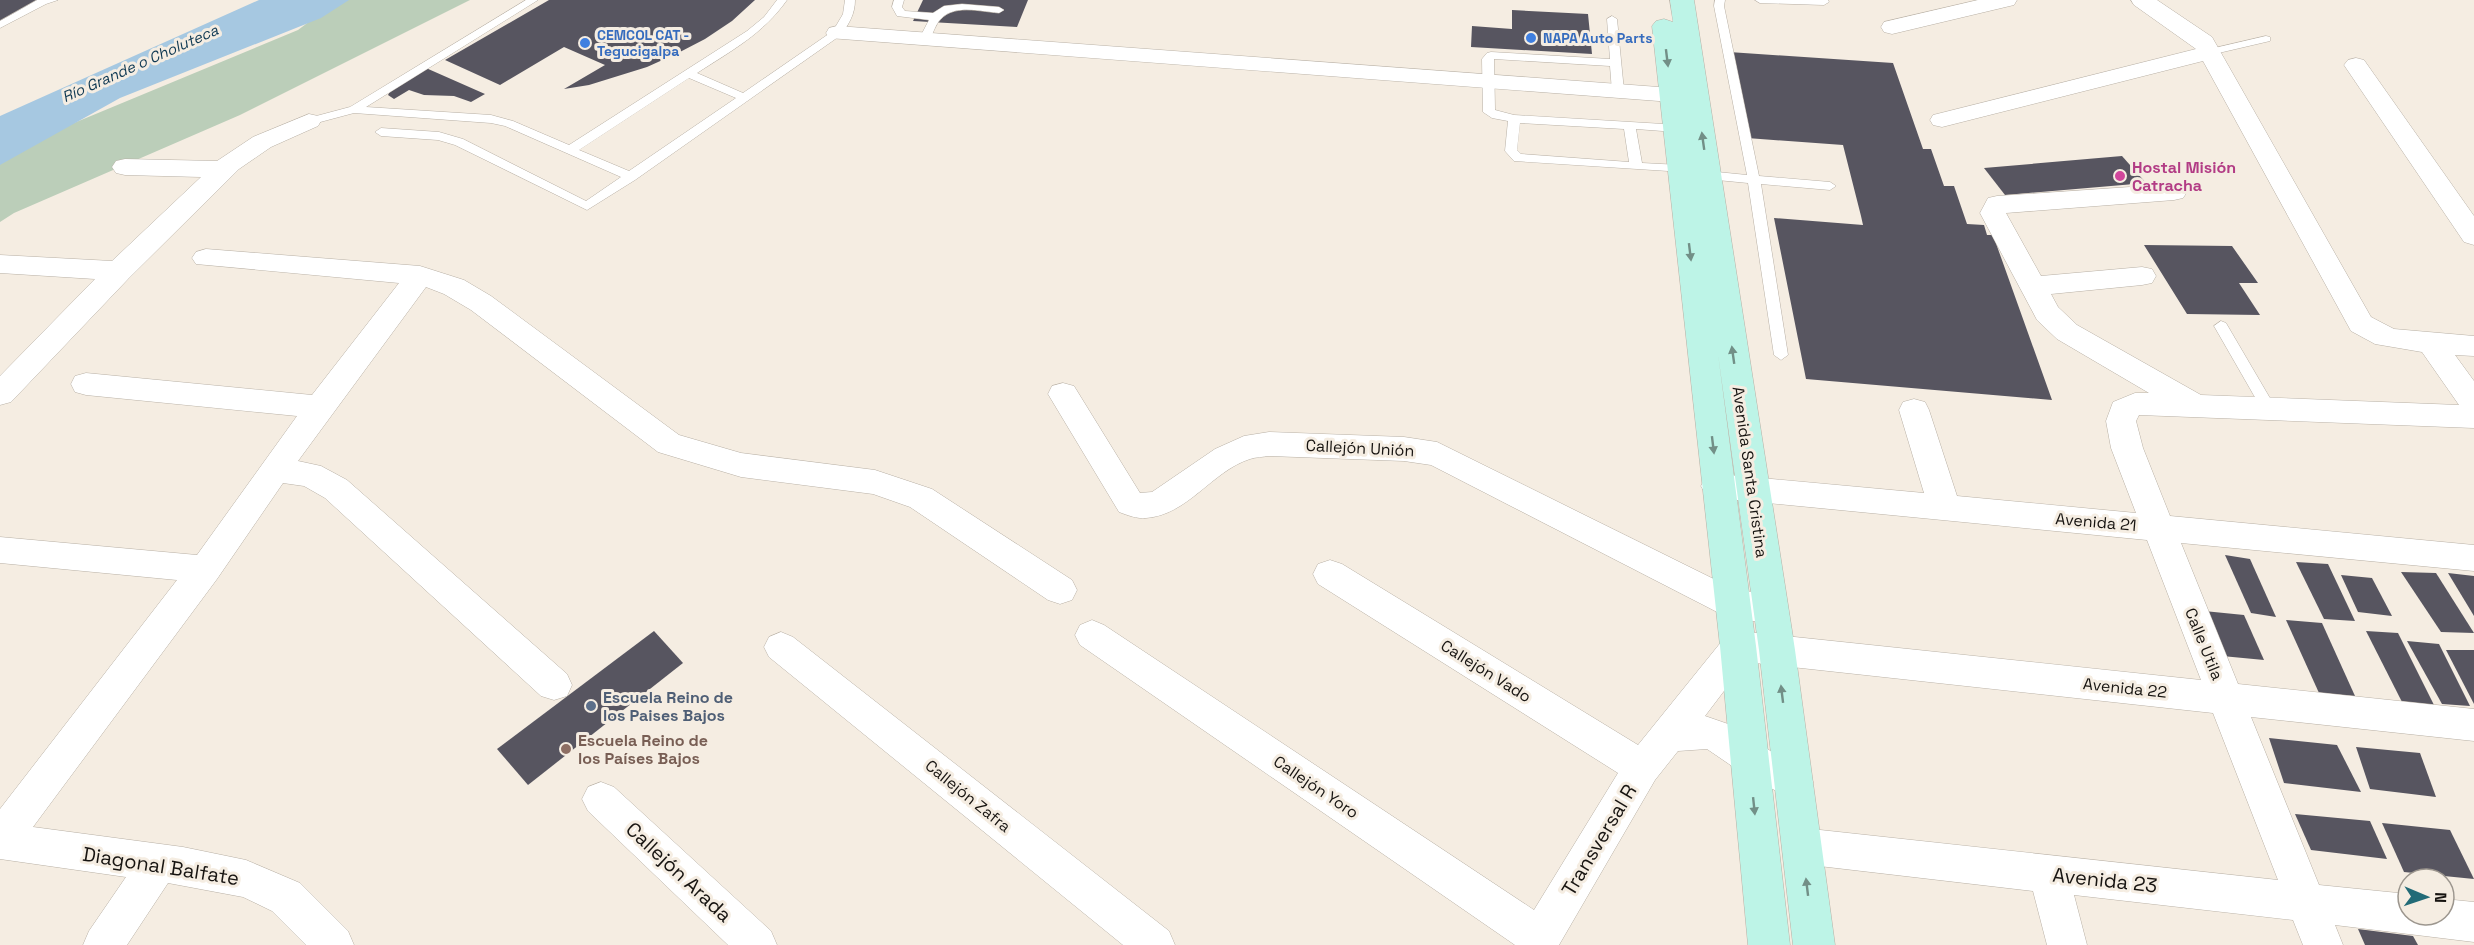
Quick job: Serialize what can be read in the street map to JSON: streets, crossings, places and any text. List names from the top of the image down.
{
  "streets": {
    "street": [
      "Callejón Unión",
      "Avenida Santa Cristina",
      "Avenida 21",
      "Calle Utila",
      "Callejón Vado",
      "Avenida 22",
      "Callejón Yoro",
      "Callejón Zafra",
      "Transversal R",
      "Diagonal Balfate",
      "Callejón Arada",
      "Avenida 23"
    ]
  },
  "crossings": [
    ["Callejón Unión", "Avenida Santa Cristina"],
    ["Avenida Santa Cristina", "Avenida 21"],
    ["Avenida Santa Cristina", "Avenida 22"],
    ["Avenida Santa Cristina", "Transversal R"],
    ["Avenida Santa Cristina", "Avenida 23"],
    ["Avenida 21", "Calle Utila"],
    ["Calle Utila", "Avenida 22"],
    ["Calle Utila", "Avenida 23"],
    ["Callejón Vado", "Transversal R"],
    ["Callejón Yoro", "Transversal R"]
  ],
  "water": ["Río Grande o Choluteca"],
  "places": [
    "NAPA Auto Parts",
    "CEMCOL CAT - Tegucigalpa",
    "Hostal Misión Catracha",
    "Escuela Reino de los Paises Bajos",
    "Escuela Reino de los Países Bajos"
  ],
  "north": "right"
}
